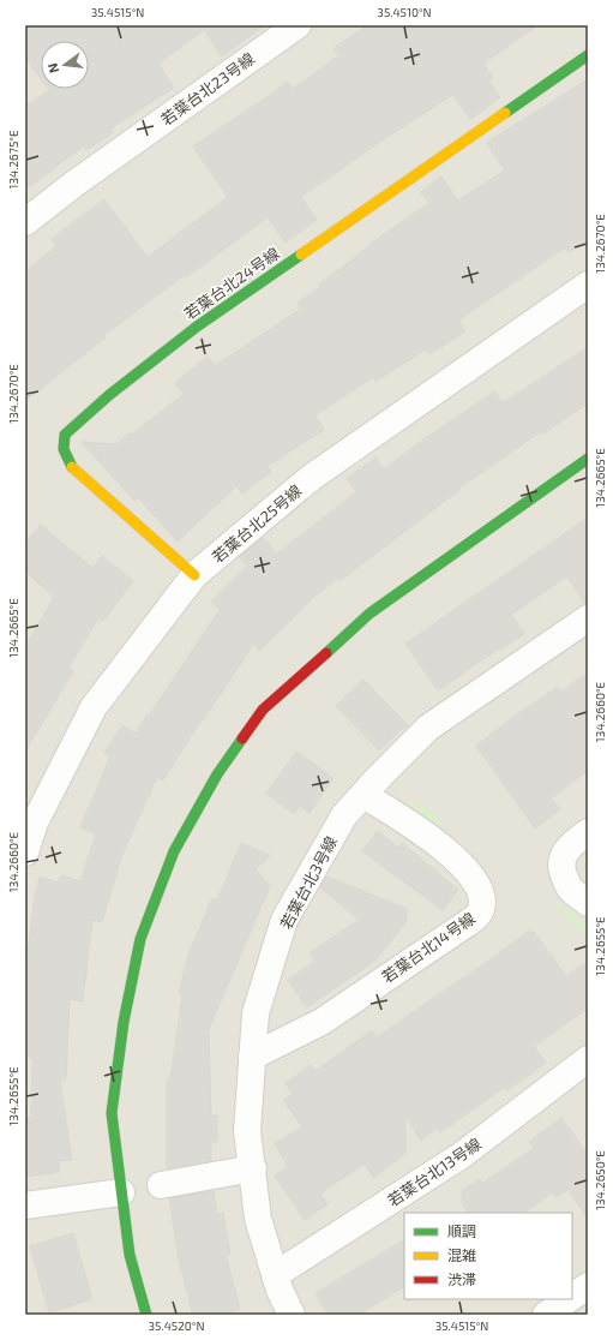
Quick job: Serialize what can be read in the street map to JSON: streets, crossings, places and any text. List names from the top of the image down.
{
  "streets": {
    "street": [
      "若葉台北23号線",
      "若葉台北24号線",
      "若葉台北25号線",
      "若葉台北3号線",
      "若葉台北14号線",
      "若葉台北13号線"
    ]
  },
  "crossings": [
    ["若葉台北24号線", "若葉台北25号線"],
    ["若葉台北3号線", "若葉台北14号線"],
    ["若葉台北3号線", "若葉台北13号線"]
  ],
  "legend": ["順調", "混雑", "渋滞"],
  "north": "left",
  "coordinates": [
    "35.4515°N",
    "35.4510°N",
    "134.2675°E",
    "134.2670°E",
    "134.2665°E",
    "134.2660°E",
    "134.2655°E",
    "134.2650°E",
    "35.4520°N"
  ]
}
